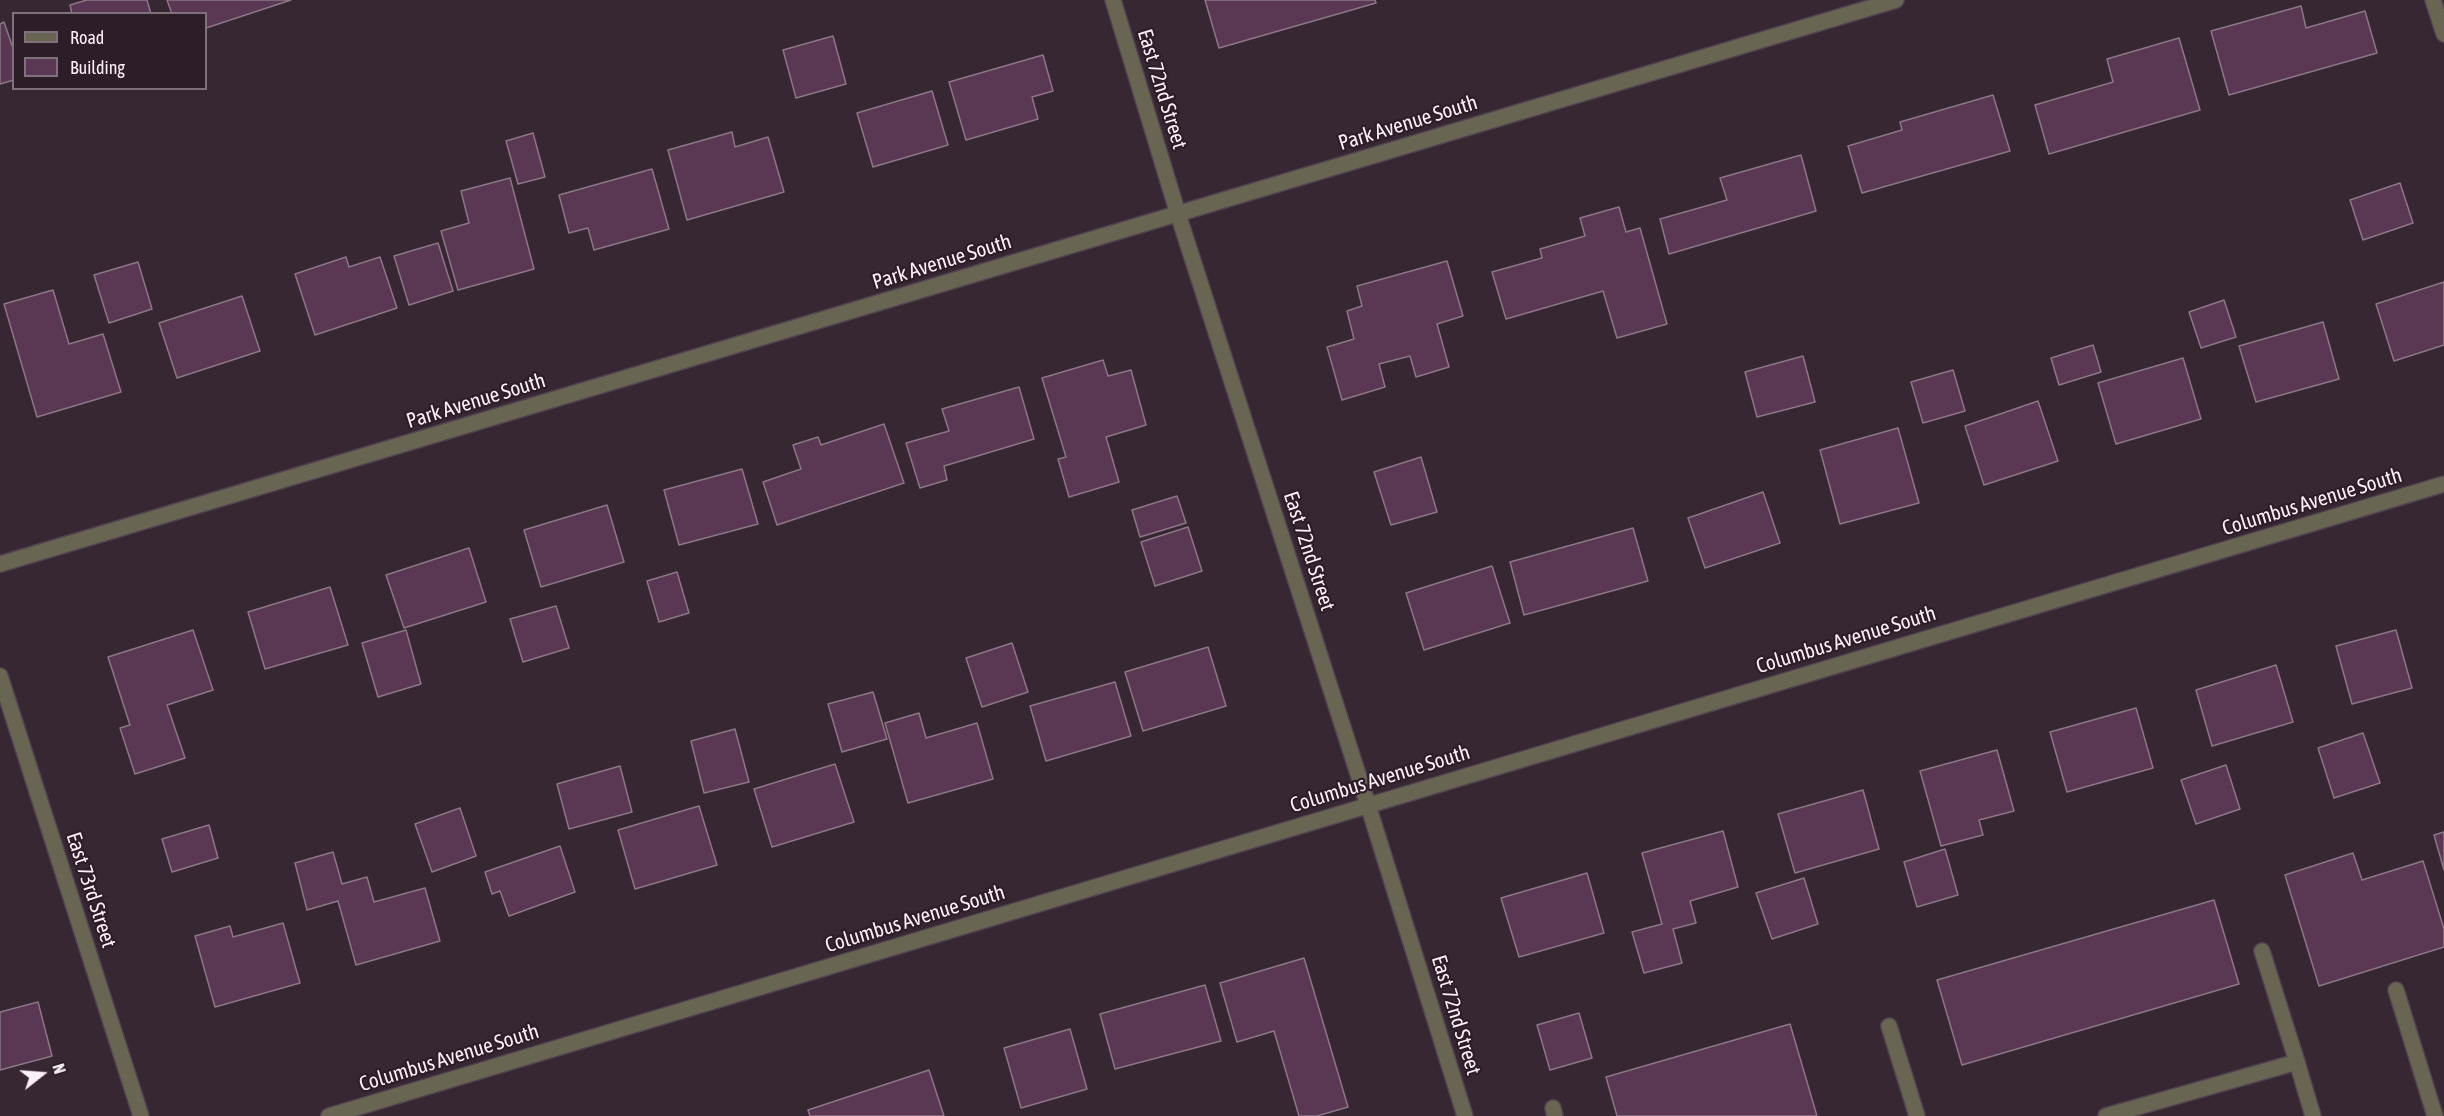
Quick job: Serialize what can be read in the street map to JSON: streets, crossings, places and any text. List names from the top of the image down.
{
  "streets": {
    "street": [
      "East 72nd Street",
      "Park Avenue South",
      "Columbus Avenue South",
      "East 73rd Street"
    ]
  },
  "crossings": [
    ["East 72nd Street", "Park Avenue South"],
    ["East 72nd Street", "Columbus Avenue South"]
  ],
  "legend": ["Road", "Building"],
  "north": "right"
}
